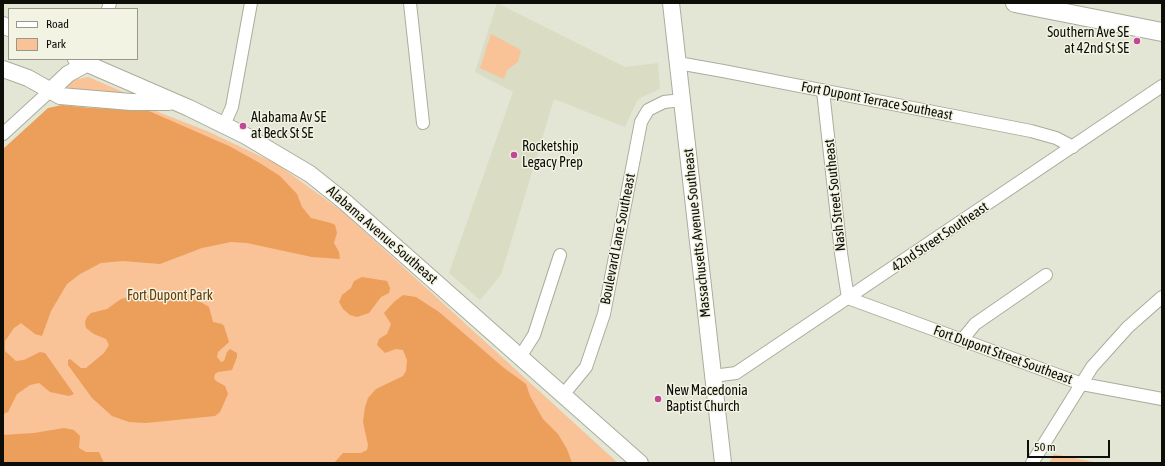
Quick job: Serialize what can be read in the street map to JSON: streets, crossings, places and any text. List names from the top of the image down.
{
  "streets": {
    "street": [
      "Fort Dupont Terrace Southeast",
      "Nash Street Southeast",
      "Massachusetts Avenue Southeast",
      "Alabama Avenue Southeast",
      "42nd Street Southeast",
      "Boulevard Lane Southeast",
      "Fort Dupont Street Southeast"
    ]
  },
  "crossings": [
    ["Fort Dupont Terrace Southeast", "Nash Street Southeast"],
    ["Fort Dupont Terrace Southeast", "Massachusetts Avenue Southeast"],
    ["Fort Dupont Terrace Southeast", "42nd Street Southeast"],
    ["Nash Street Southeast", "42nd Street Southeast"],
    ["Nash Street Southeast", "Fort Dupont Street Southeast"],
    ["Massachusetts Avenue Southeast", "42nd Street Southeast"],
    ["Massachusetts Avenue Southeast", "Boulevard Lane Southeast"],
    ["Alabama Avenue Southeast", "Boulevard Lane Southeast"],
    ["42nd Street Southeast", "Fort Dupont Street Southeast"]
  ],
  "parks": ["Fort Dupont Park"],
  "places": [
    "Southern Ave SE at 42nd St SE",
    "Alabama Av SE at Beck St SE",
    "Rocketship Legacy Prep",
    "New Macedonia Baptist Church"
  ],
  "legend": ["Road", "Park"],
  "scale_bar": "50 m"
}
